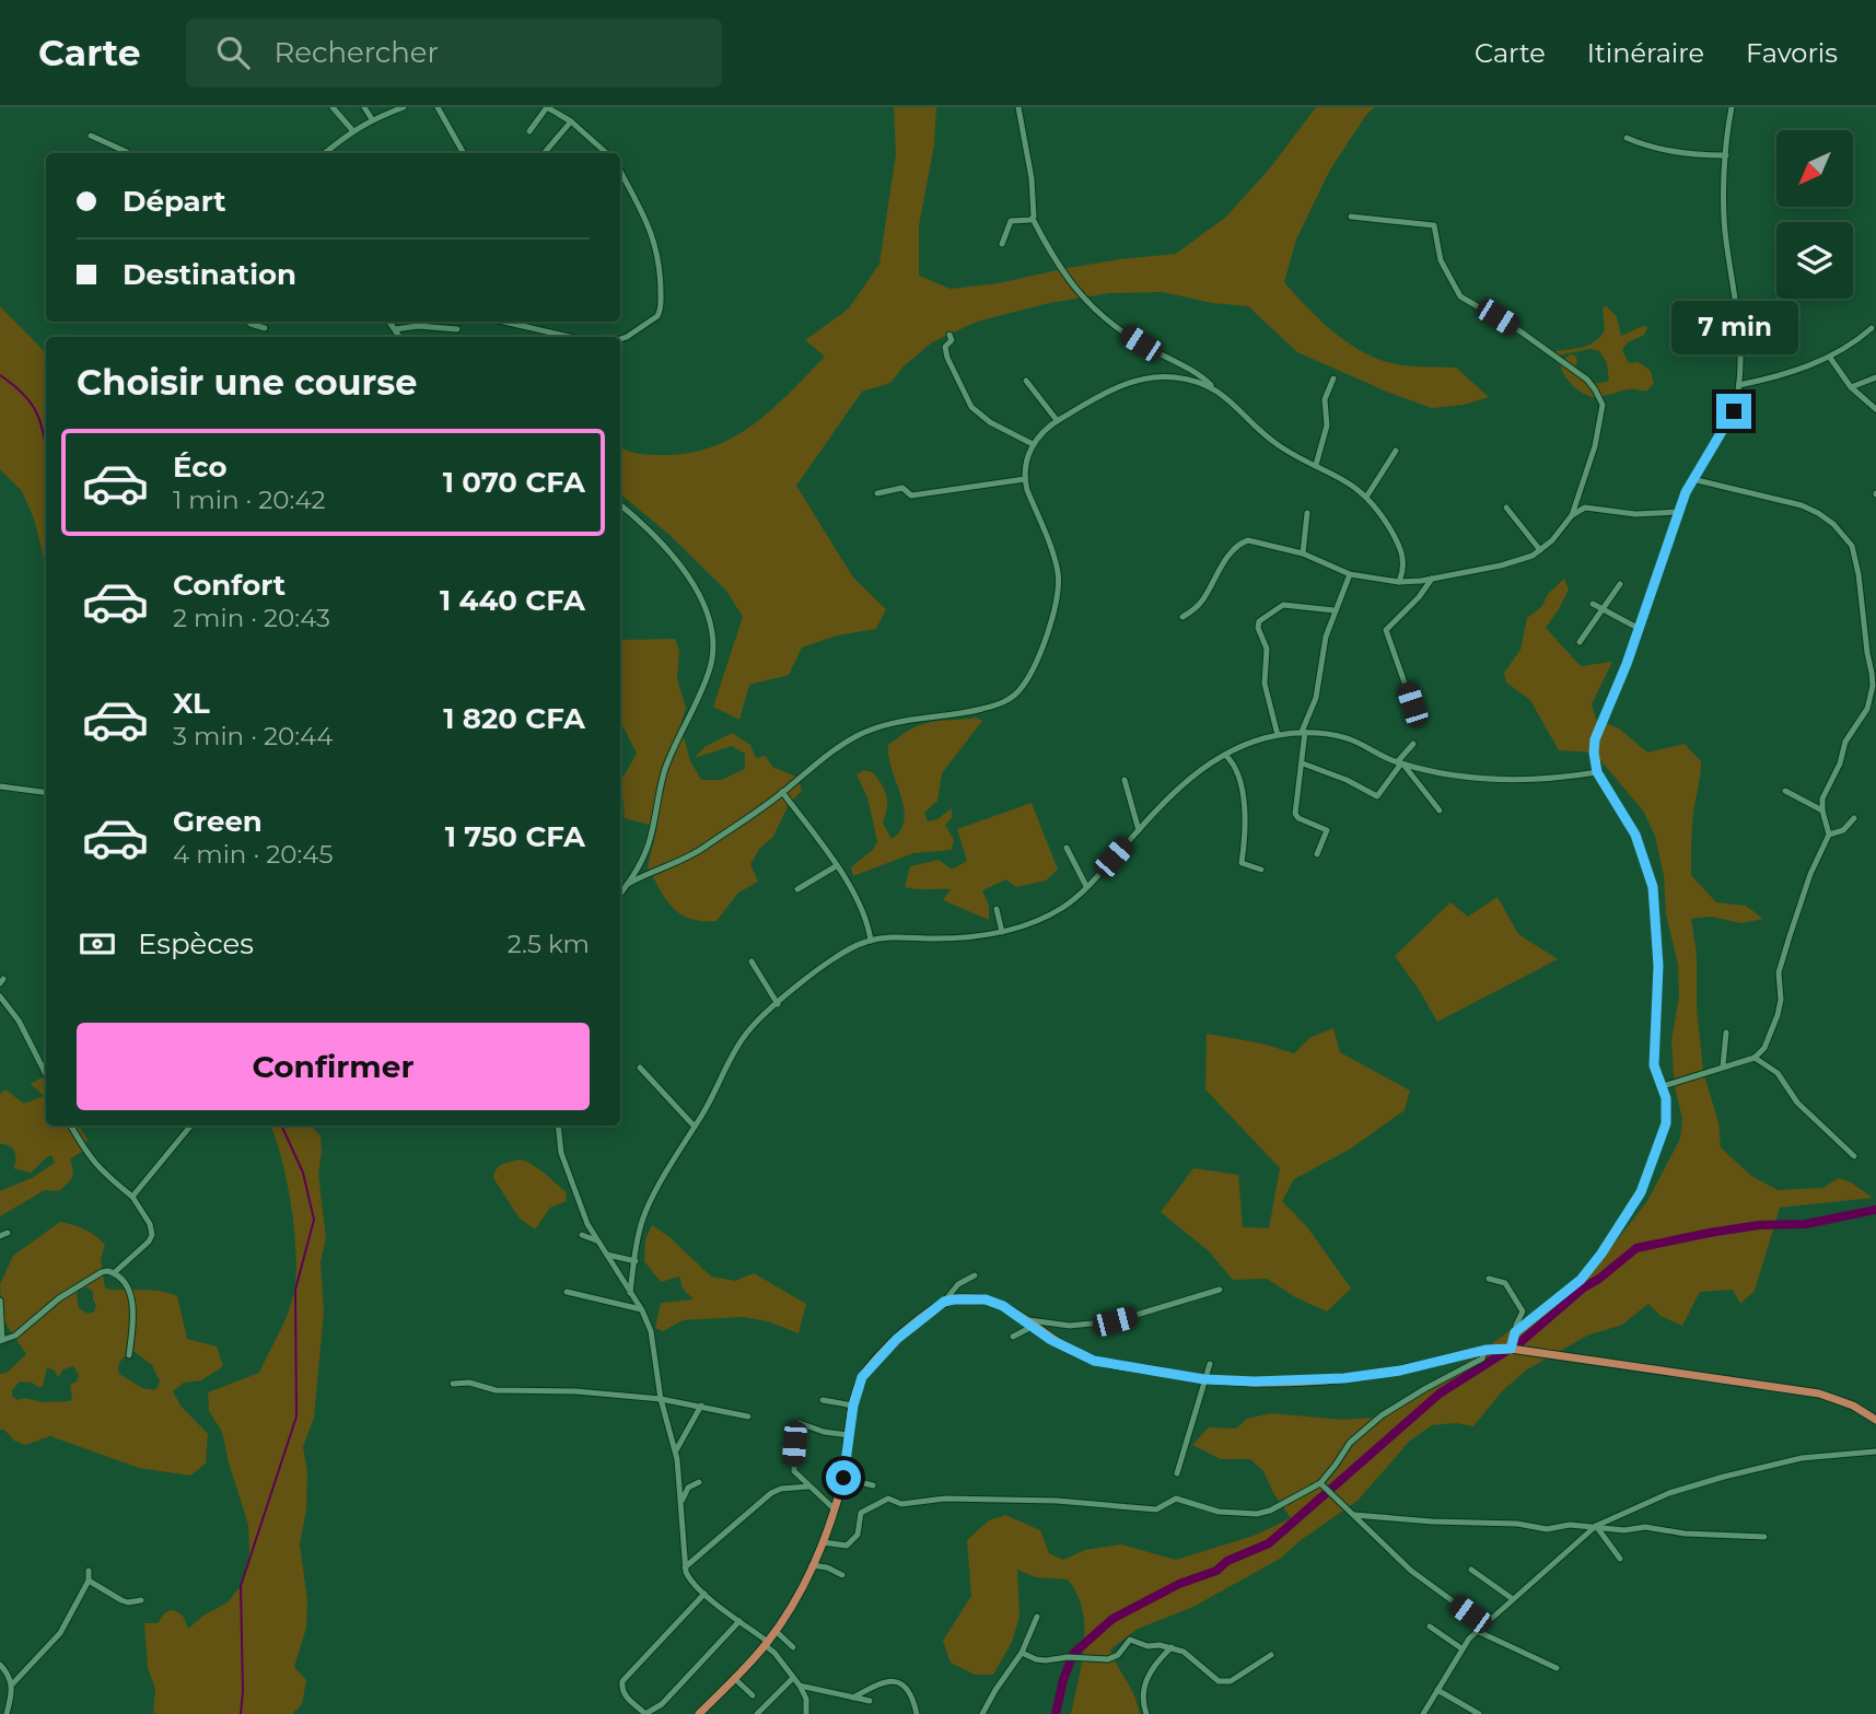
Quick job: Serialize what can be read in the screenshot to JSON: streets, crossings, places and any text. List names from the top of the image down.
{
  "north": "bottom left",
  "page": {
    "header": "Carte",
    "search": "Rechercher",
    "nav": ["Carte", "Itinéraire", "Favoris"],
    "banner": ["Départ", "Destination"],
    "bubble": "7 min",
    "heading": "Choisir une course",
    "list": [
      {
        "name": "Éco",
        "note": "1 min · 20:42",
        "value": "1 070 CFA"
      },
      {
        "name": "Confort",
        "note": "2 min · 20:43",
        "value": "1 440 CFA"
      },
      {
        "name": "XL",
        "note": "3 min · 20:44",
        "value": "1 820 CFA"
      },
      {
        "name": "Green",
        "note": "4 min · 20:45",
        "value": "1 750 CFA"
      }
    ],
    "pay": ["Espèces", "2.5 km"],
    "buttons": "Confirmer"
  }
}
